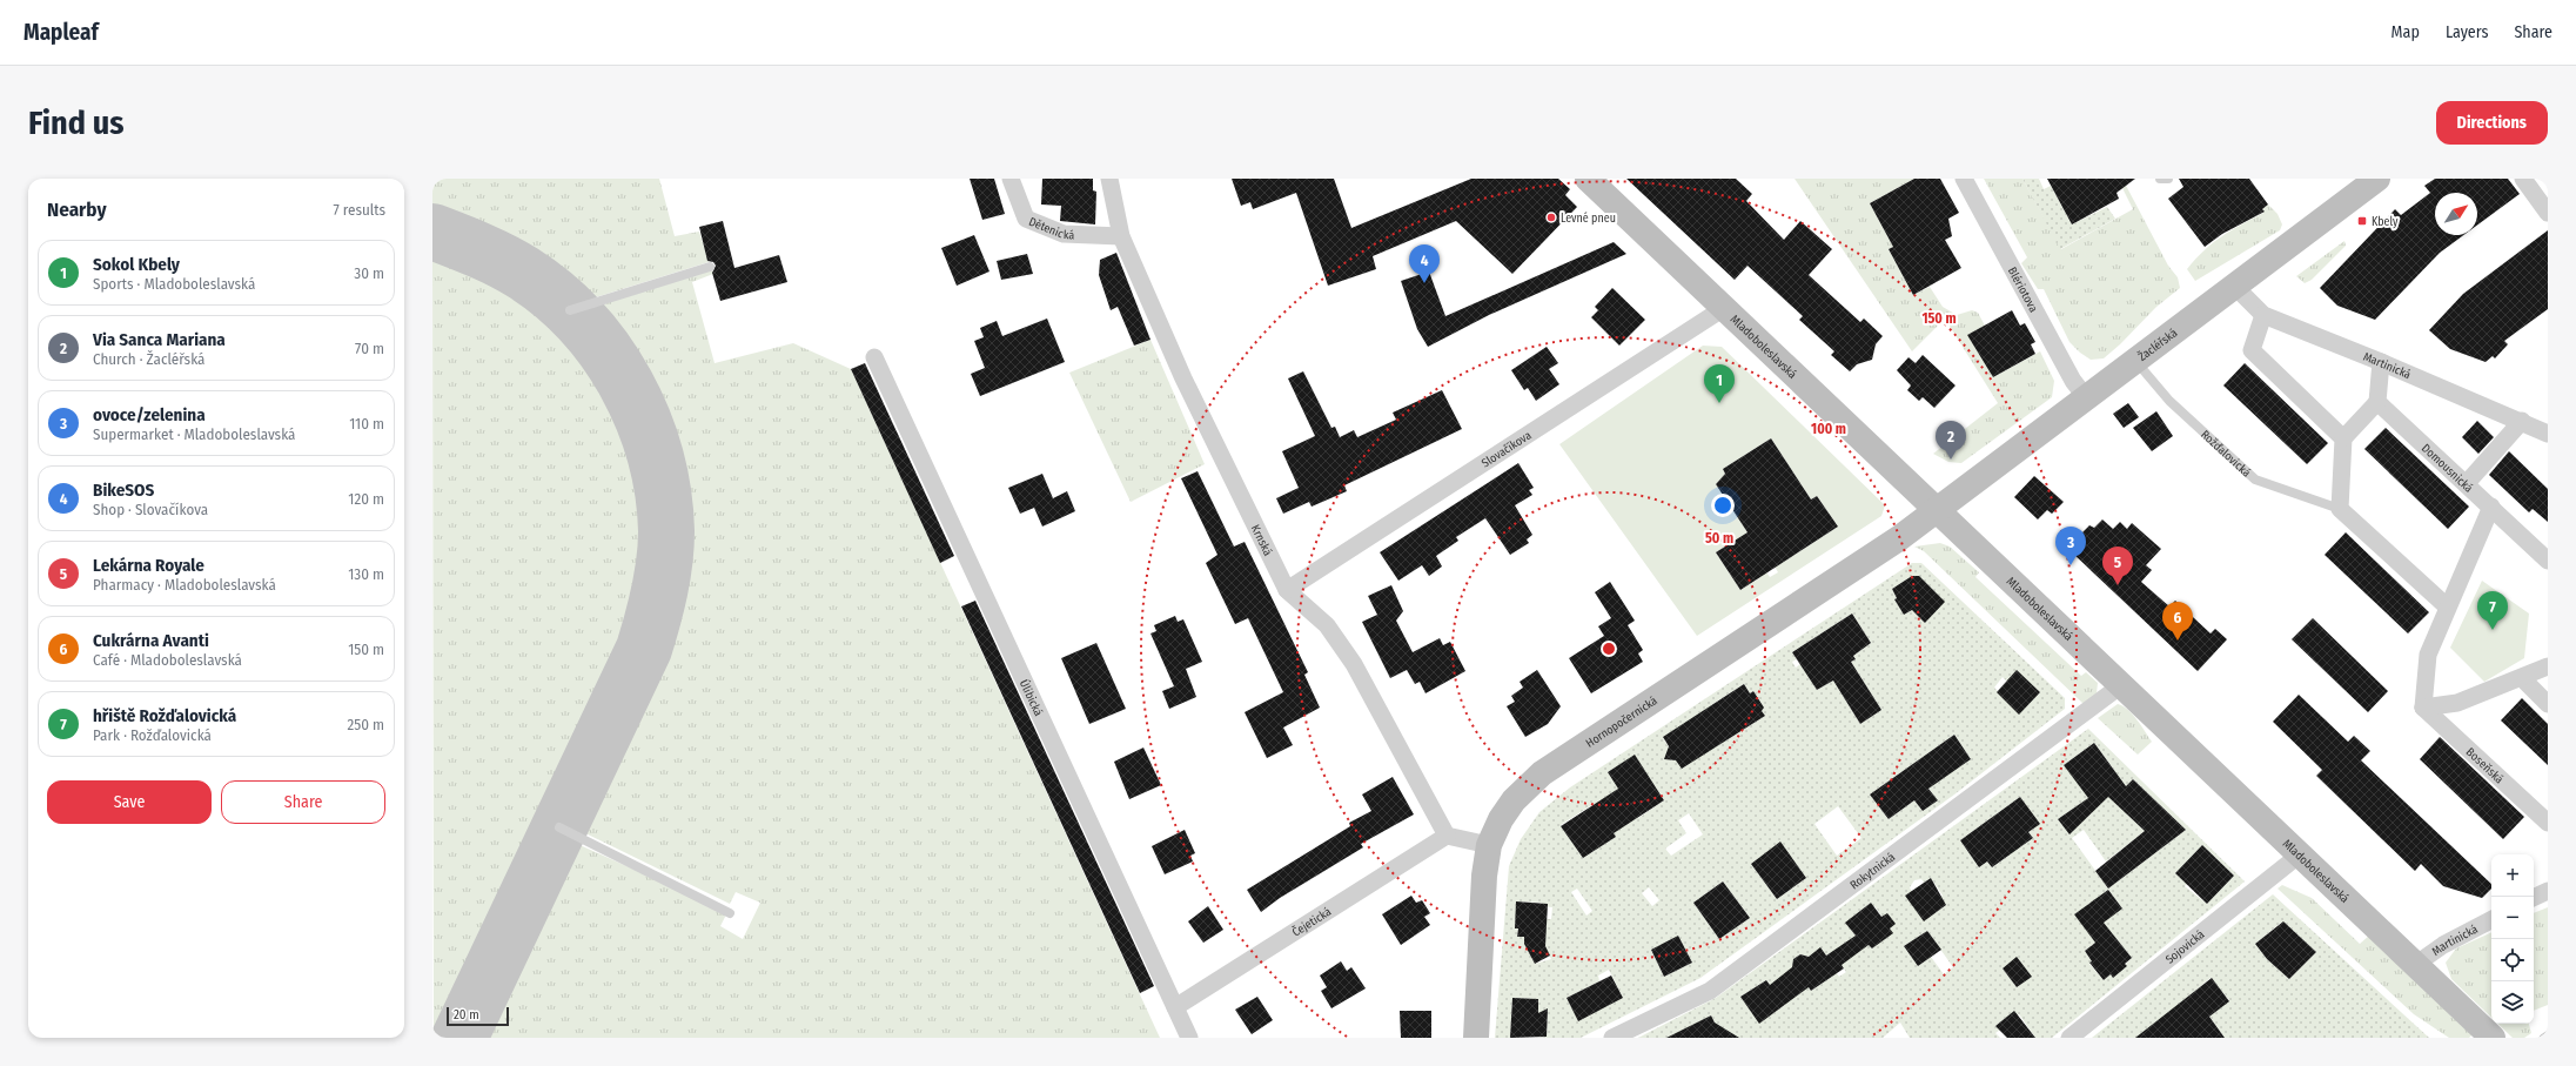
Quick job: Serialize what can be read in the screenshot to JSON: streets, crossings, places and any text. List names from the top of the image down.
{
  "streets": {
    "street": [
      "Dětenická",
      "Blériotova",
      "Žacléřská",
      "Mladoboleslavská",
      "Martinická",
      "Slovačíkova",
      "Rožďalovická",
      "Domousnická",
      "Krnská",
      "Úlibická",
      "Hornopočernická",
      "Boseňská",
      "Rokytnická",
      "Čejetická",
      "Sojovická"
    ]
  },
  "crossings": [
    ["Dětenická", "Krnská"],
    ["Blériotova", "Žacléřská"],
    ["Žacléřská", "Mladoboleslavská"],
    ["Žacléřská", "Martinická"],
    ["Žacléřská", "Rožďalovická"],
    ["Žacléřská", "Hornopočernická"],
    ["Mladoboleslavská", "Martinická"],
    ["Mladoboleslavská", "Slovačíkova"],
    ["Mladoboleslavská", "Hornopočernická"],
    ["Mladoboleslavská", "Rokytnická"],
    ["Mladoboleslavská", "Sojovická"],
    ["Slovačíkova", "Krnská"],
    ["Krnská", "Čejetická"],
    ["Úlibická", "Čejetická"]
  ],
  "places": {
    "other": ["Levné pneu"],
    "transit": ["Kbely"]
  },
  "scale_bar": "20 m",
  "north": "top right",
  "page": {
    "header": "Mapleaf",
    "nav": ["Map", "Layers", "Share"],
    "buttons": [
      "Directions",
      ["Save", "Share"]
    ],
    "title": "Find us",
    "heading": ["Nearby", "7 results"],
    "list": [
      {
        "mark": "1",
        "name": "Sokol Kbely",
        "note": "Sports · Mladoboleslavská",
        "value": "30 m"
      },
      {
        "mark": "2",
        "name": "Via Sanca Mariana",
        "note": "Church · Žacléřská",
        "value": "70 m"
      },
      {
        "mark": "3",
        "name": "ovoce/zelenina",
        "note": "Supermarket · Mladoboleslavská",
        "value": "110 m"
      },
      {
        "mark": "4",
        "name": "BikeSOS",
        "note": "Shop · Slovačíkova",
        "value": "120 m"
      },
      {
        "mark": "5",
        "name": "Lekárna Royale",
        "note": "Pharmacy · Mladoboleslavská",
        "value": "130 m"
      },
      {
        "mark": "6",
        "name": "Cukrárna Avanti",
        "note": "Café · Mladoboleslavská",
        "value": "150 m"
      },
      {
        "mark": "7",
        "name": "hřiště Rožďalovická",
        "note": "Park · Rožďalovická",
        "value": "250 m"
      }
    ],
    "pins": [
      "4",
      "1",
      "2",
      "3",
      "5",
      "7",
      "6"
    ],
    "map_buttons": ["+", "−"],
    "scale": "20 m"
  },
  "rings": ["150 m", "100 m", "50 m"]
}
